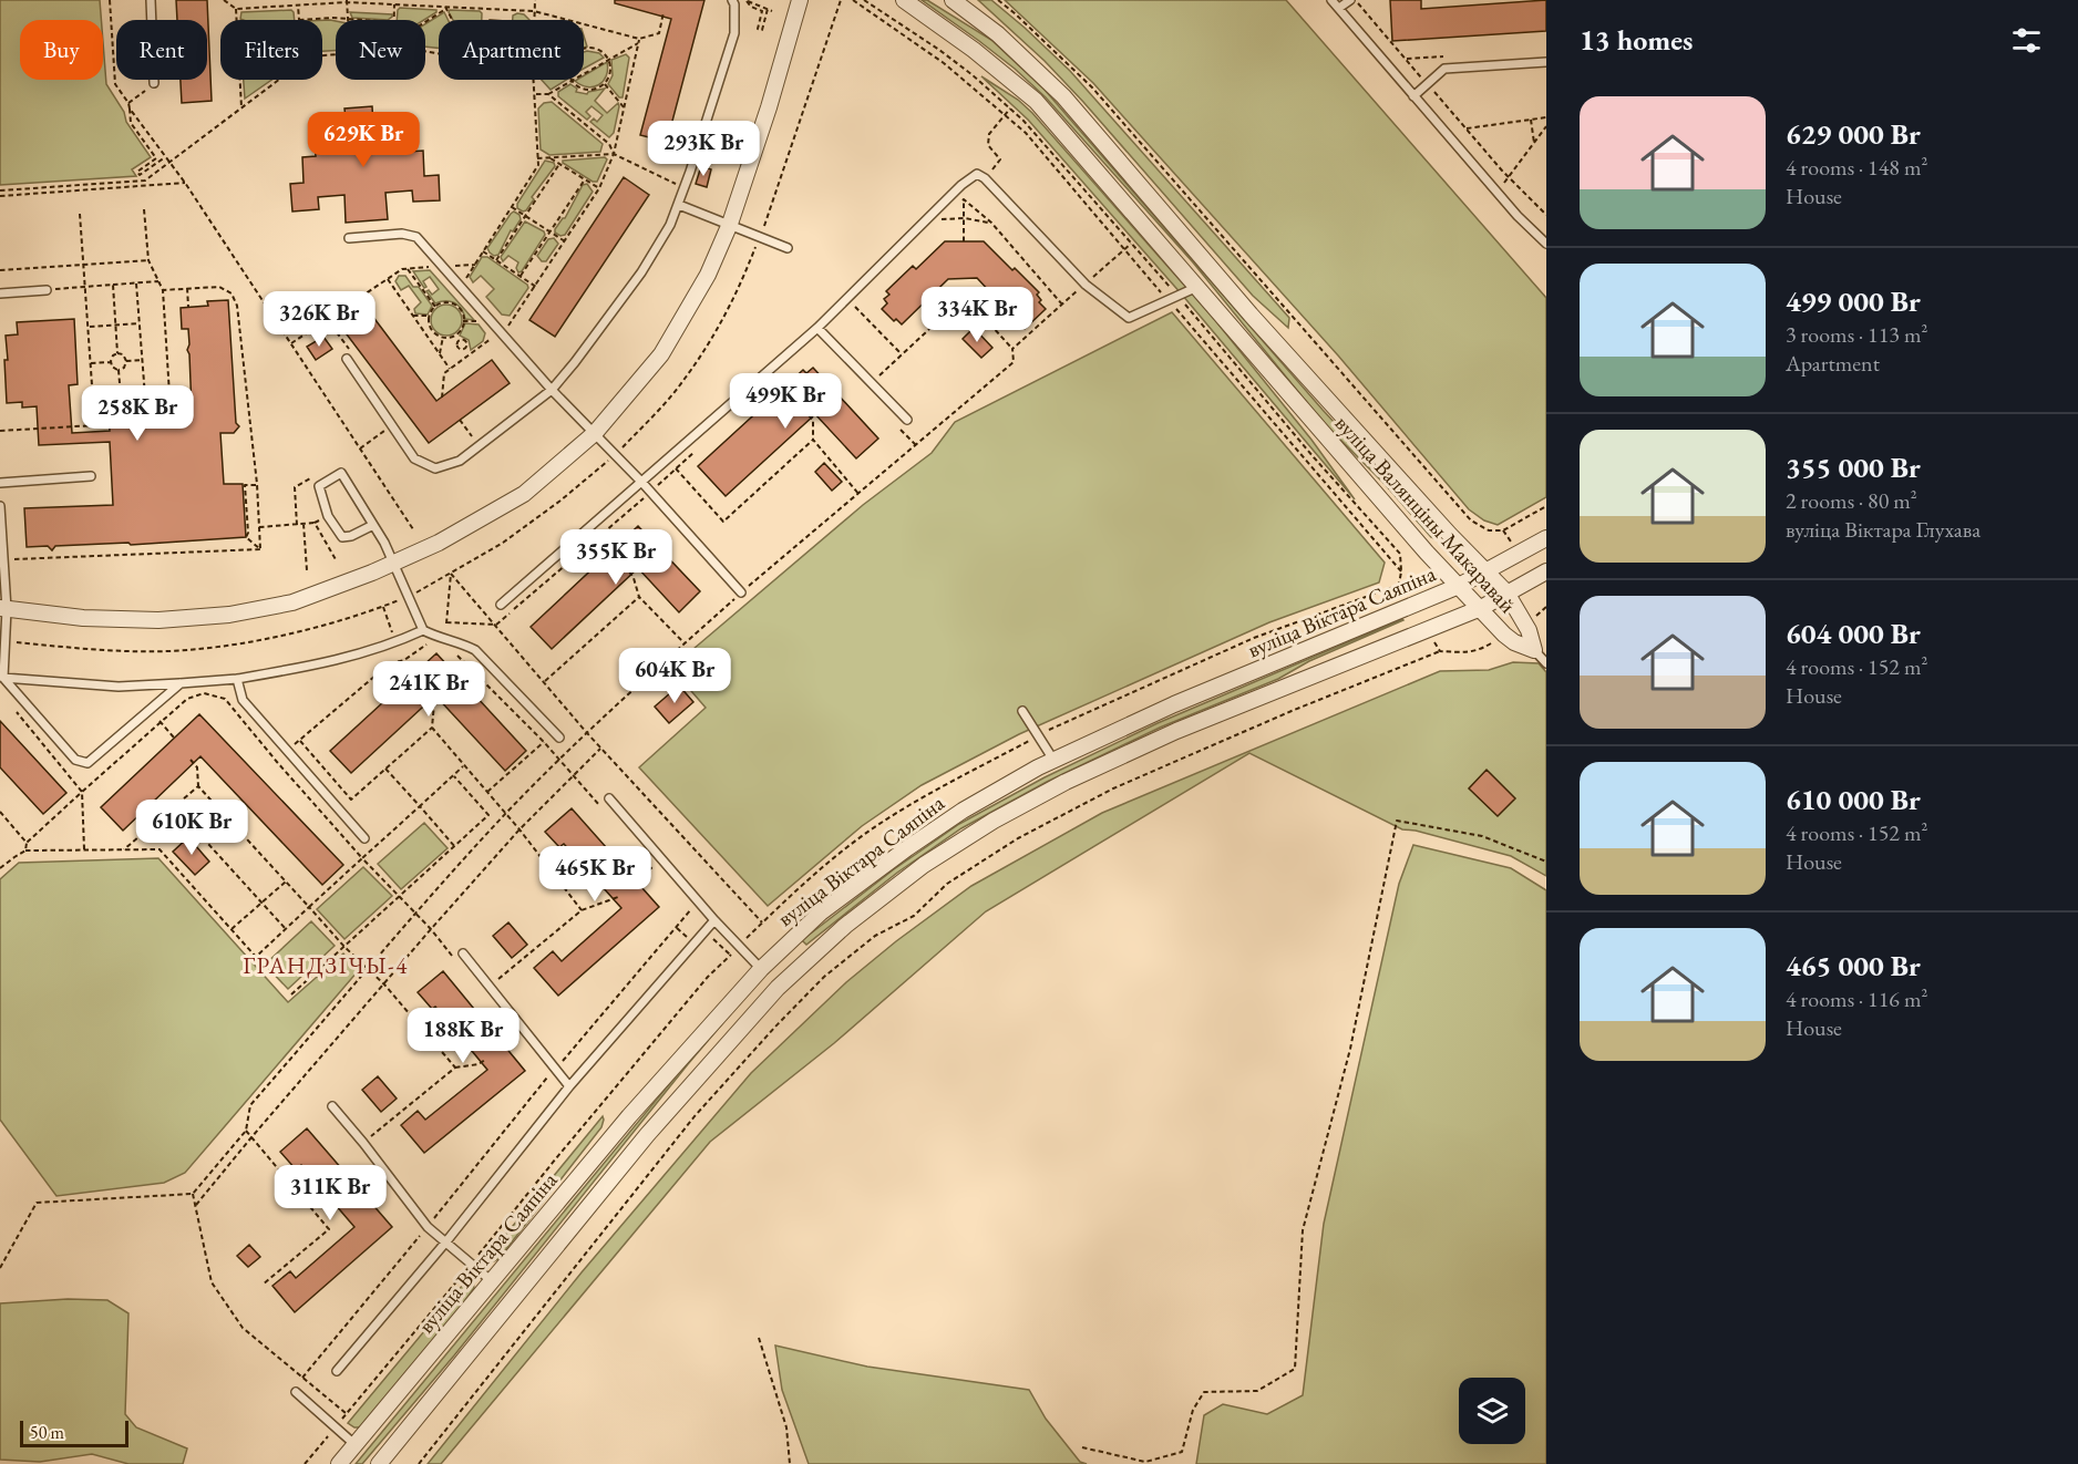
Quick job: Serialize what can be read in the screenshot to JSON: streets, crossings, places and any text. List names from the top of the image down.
{
  "streets": {
    "street": ["вуліца Валянціны Макаравай", "вуліца Віктара Саяпіна"]
  },
  "crossings": [
    ["вуліца Валянціны Макаравай", "вуліца Віктара Саяпіна"]
  ],
  "districts": ["ГРАНДЗІЧЫ-4"],
  "scale_bar": "50 m",
  "page": {
    "heading": "13 homes",
    "chip": [
      "Buy",
      "Rent",
      "Filters",
      "New",
      "Apartment"
    ],
    "list": [
      {
        "name": "629 000 Br",
        "note": "4 rooms · 148 m² · House"
      },
      {
        "name": "499 000 Br",
        "note": "3 rooms · 113 m² · Apartment"
      },
      {
        "name": "355 000 Br",
        "note": "2 rooms · 80 m² · вуліца Віктара Глухава"
      },
      {
        "name": "604 000 Br",
        "note": "4 rooms · 152 m² · House"
      },
      {
        "name": "610 000 Br",
        "note": "4 rooms · 152 m² · House"
      },
      {
        "name": "465 000 Br",
        "note": "4 rooms · 116 m² · House"
      }
    ],
    "price": [
      "629K Br",
      "293K Br",
      "334K Br",
      "326K Br",
      "499K Br",
      "258K Br",
      "355K Br",
      "604K Br",
      "241K Br",
      "610K Br",
      "465K Br",
      "188K Br",
      "311K Br"
    ],
    "scale": "50 m"
  }
}
